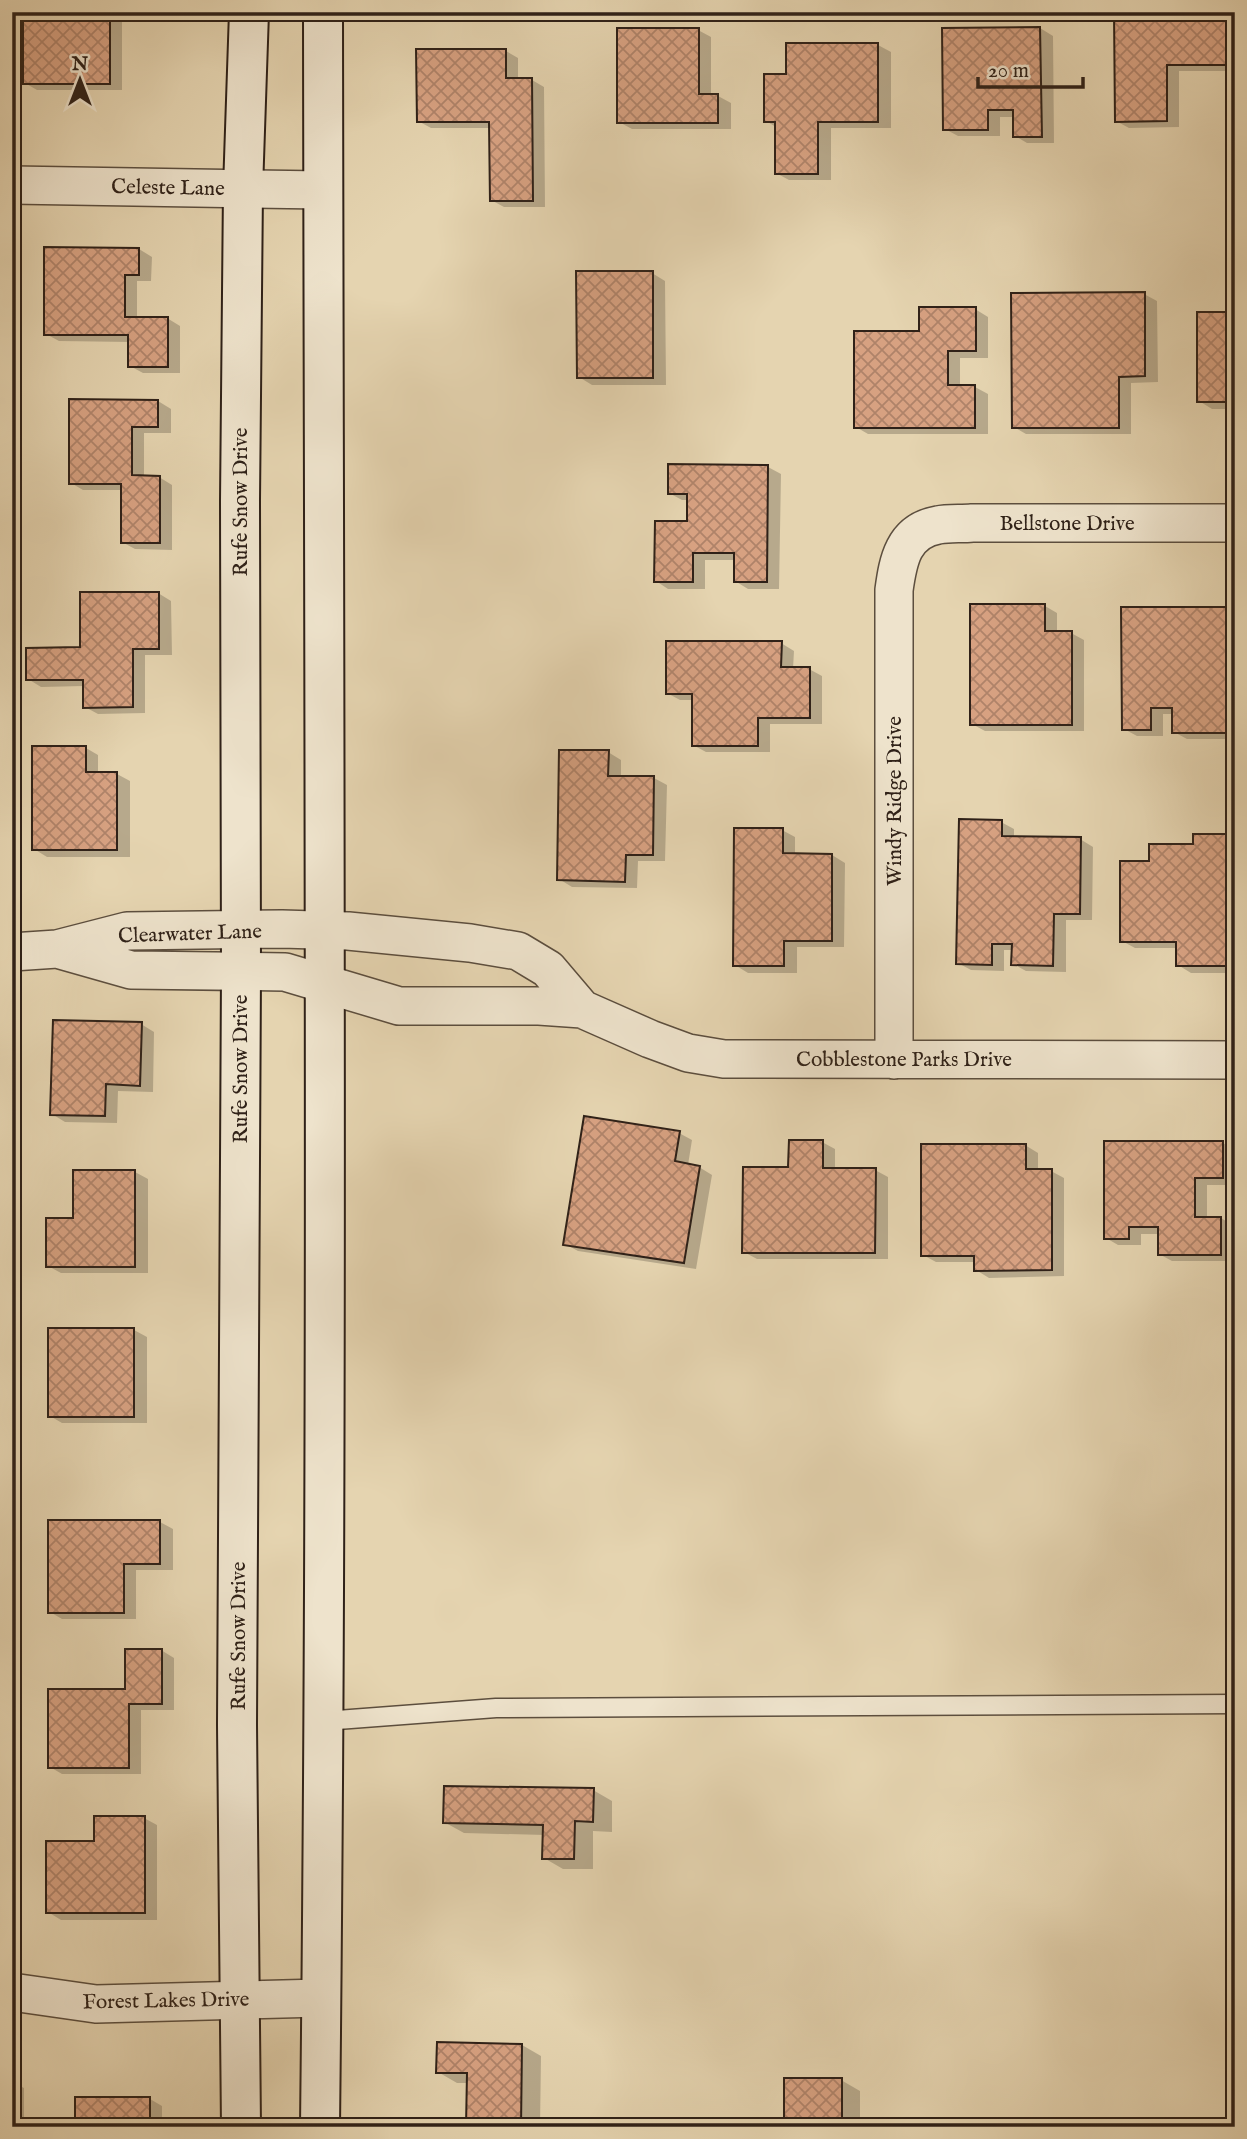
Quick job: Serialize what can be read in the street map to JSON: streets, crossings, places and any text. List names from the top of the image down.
{
  "streets": {
    "main road": ["Rufe Snow Drive"],
    "street": [
      "Celeste Lane",
      "Bellstone Drive",
      "Windy Ridge Drive",
      "Clearwater Lane",
      "Cobblestone Parks Drive",
      "Forest Lakes Drive"
    ]
  },
  "crossings": [
    ["Celeste Lane", "Rufe Snow Drive"],
    ["Rufe Snow Drive", "Clearwater Lane"],
    ["Rufe Snow Drive", "Forest Lakes Drive"],
    ["Bellstone Drive", "Windy Ridge Drive"],
    ["Windy Ridge Drive", "Cobblestone Parks Drive"],
    ["Clearwater Lane", "Cobblestone Parks Drive"]
  ],
  "scale_bar": "20 m",
  "north": "top"
}
